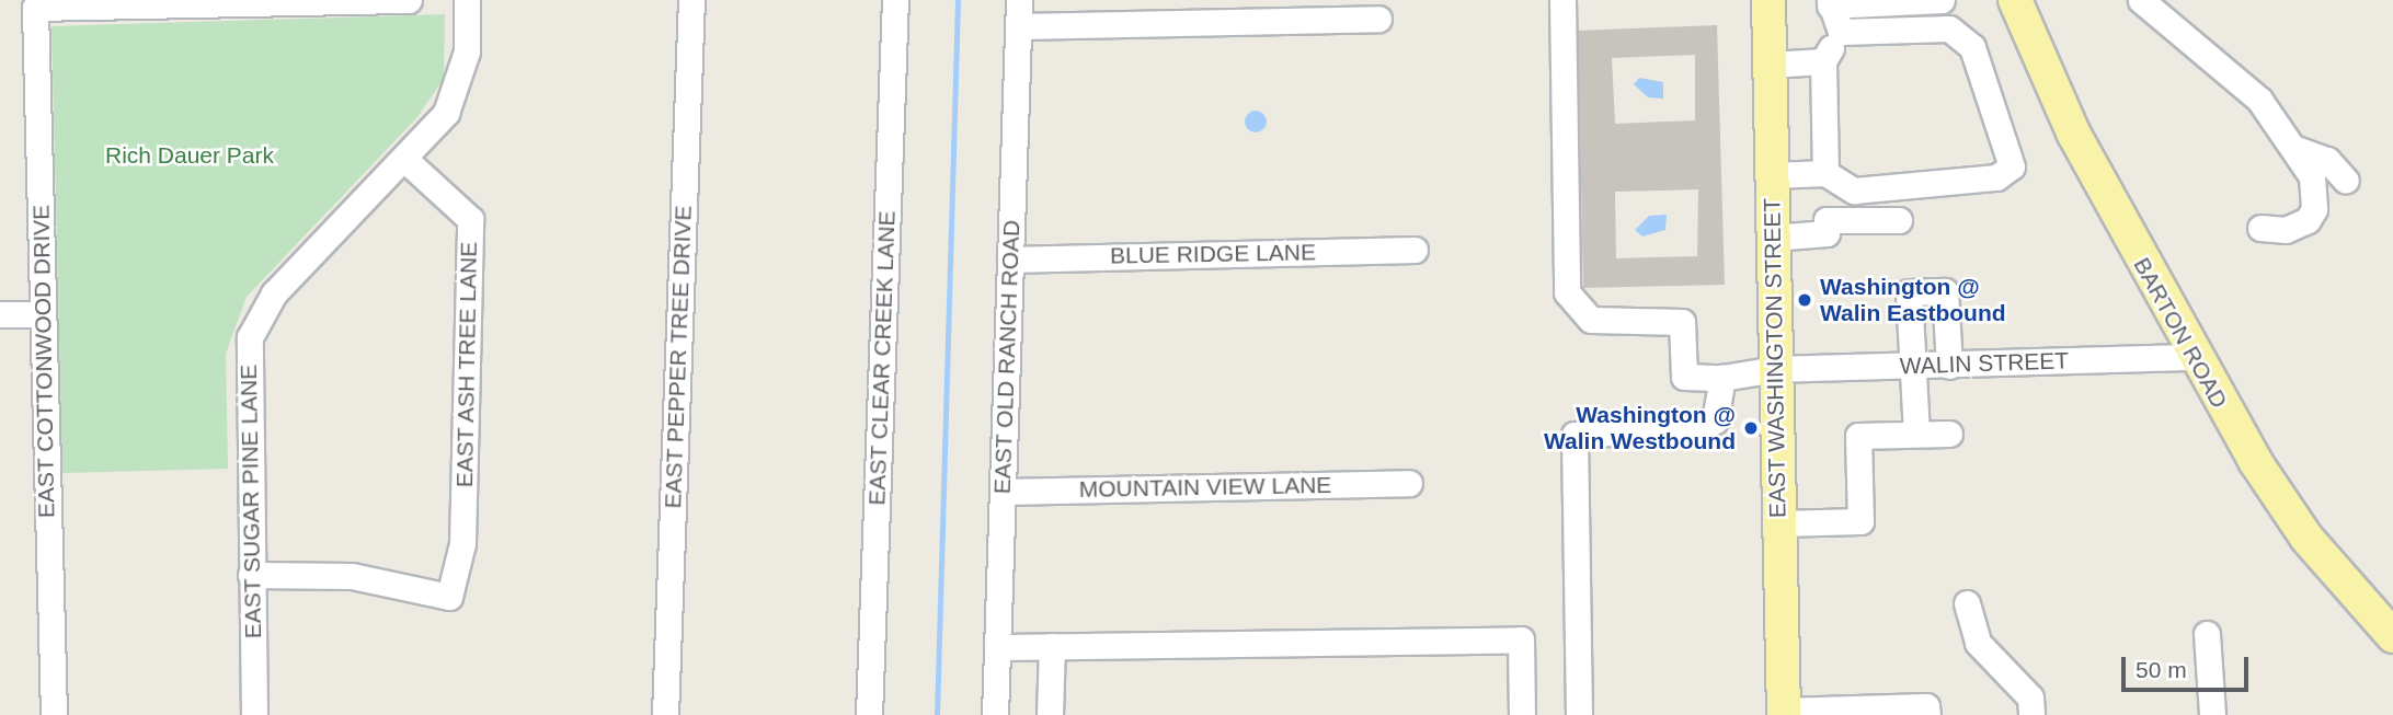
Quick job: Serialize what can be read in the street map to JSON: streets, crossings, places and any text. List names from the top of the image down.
{
  "streets": {
    "main road": ["BARTON ROAD", "EAST WASHINGTON STREET"],
    "street": [
      "BLUE RIDGE LANE",
      "EAST PEPPER TREE DRIVE",
      "EAST OLD RANCH ROAD",
      "EAST CLEAR CREEK LANE",
      "EAST COTTONWOOD DRIVE",
      "WALIN STREET",
      "EAST ASH TREE LANE",
      "MOUNTAIN VIEW LANE",
      "EAST SUGAR PINE LANE"
    ]
  },
  "crossings": [
    ["BLUE RIDGE LANE", "EAST OLD RANCH ROAD"],
    ["BARTON ROAD", "WALIN STREET"],
    ["EAST OLD RANCH ROAD", "MOUNTAIN VIEW LANE"],
    ["EAST WASHINGTON STREET", "WALIN STREET"],
    ["EAST ASH TREE LANE", "EAST SUGAR PINE LANE"]
  ],
  "parks": ["Rich Dauer Park"],
  "places": ["Washington @ Walin Eastbound", "Washington @ Walin Westbound"],
  "scale_bar": "50 m"
}
